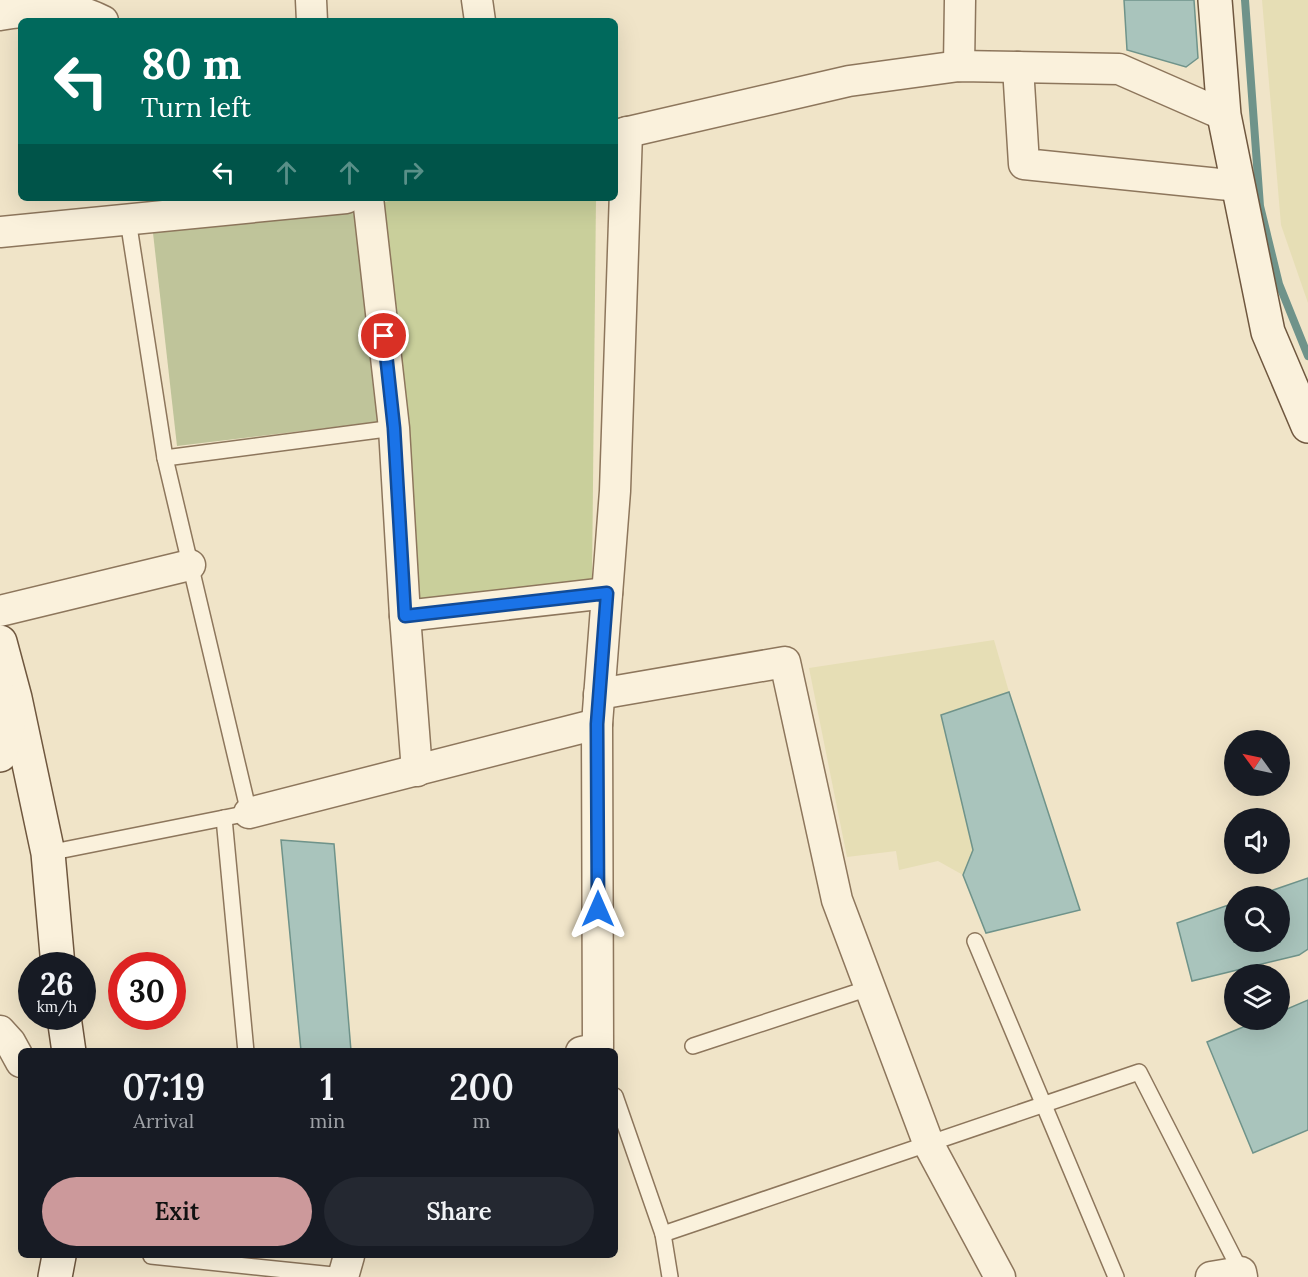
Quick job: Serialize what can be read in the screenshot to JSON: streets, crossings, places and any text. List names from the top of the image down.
{
  "north": "top left",
  "page": {
    "turn": ["80 m", "Turn left"],
    "speed": "26 km/h",
    "limit": "30",
    "eta": [
      "07:19",
      "Arrival",
      "1",
      "min",
      "200",
      "m"
    ],
    "buttons": ["Exit", "Share"]
  }
}
